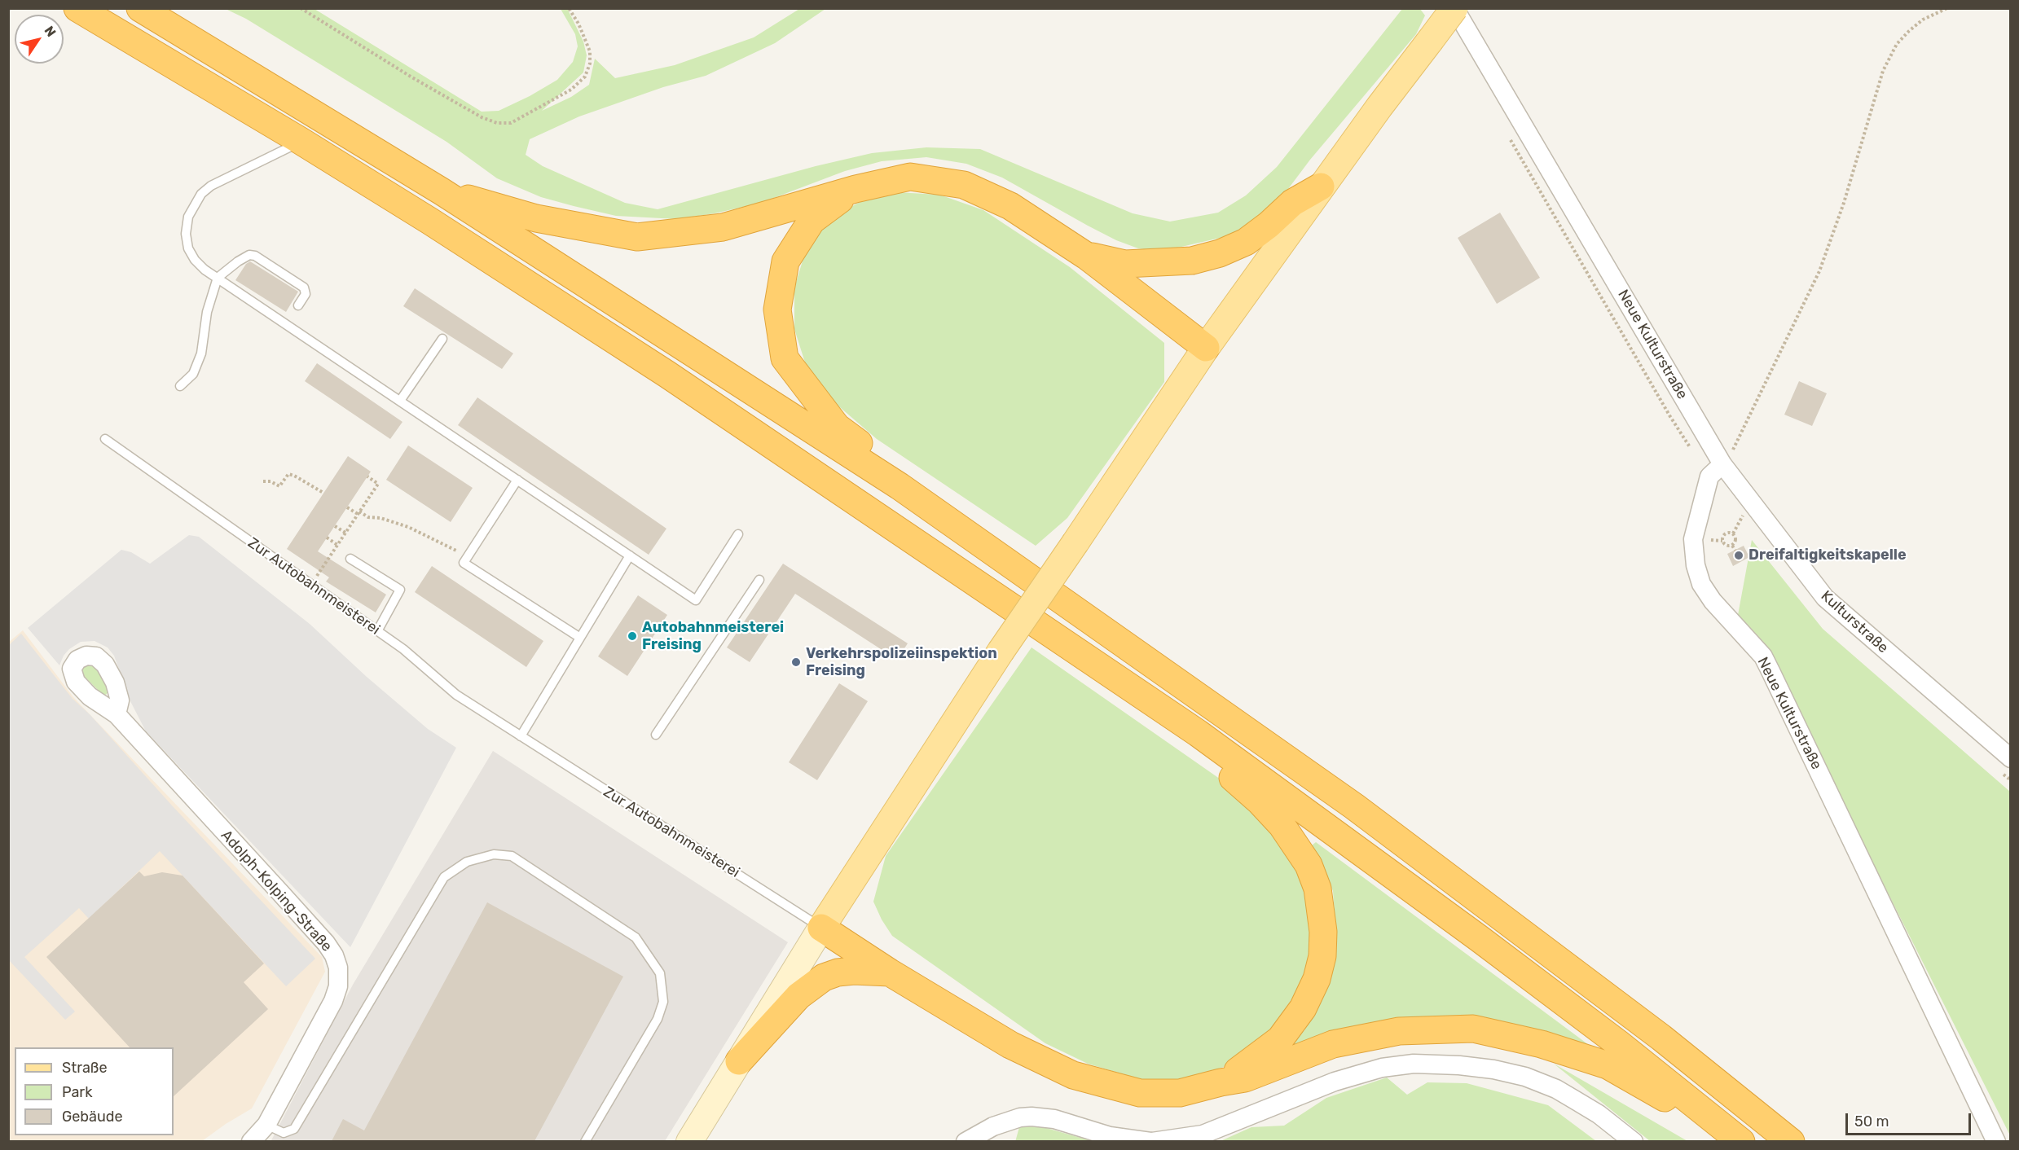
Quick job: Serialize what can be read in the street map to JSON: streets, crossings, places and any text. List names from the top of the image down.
{
  "streets": {
    "street": ["Neue Kulturstraße", "Kulturstraße", "Adolph-Kolping-Straße"],
    "lane": ["Zur Autobahnmeisterei"]
  },
  "crossings": [
    ["Neue Kulturstraße", "Kulturstraße"]
  ],
  "places": ["Dreifaltigkeitskapelle", "Autobahnmeisterei Freising", "Verkehrspolizeiinspektion Freising"],
  "legend": ["Straße", "Park", "Gebäude"],
  "scale_bar": "50 m",
  "north": "top right"
}
